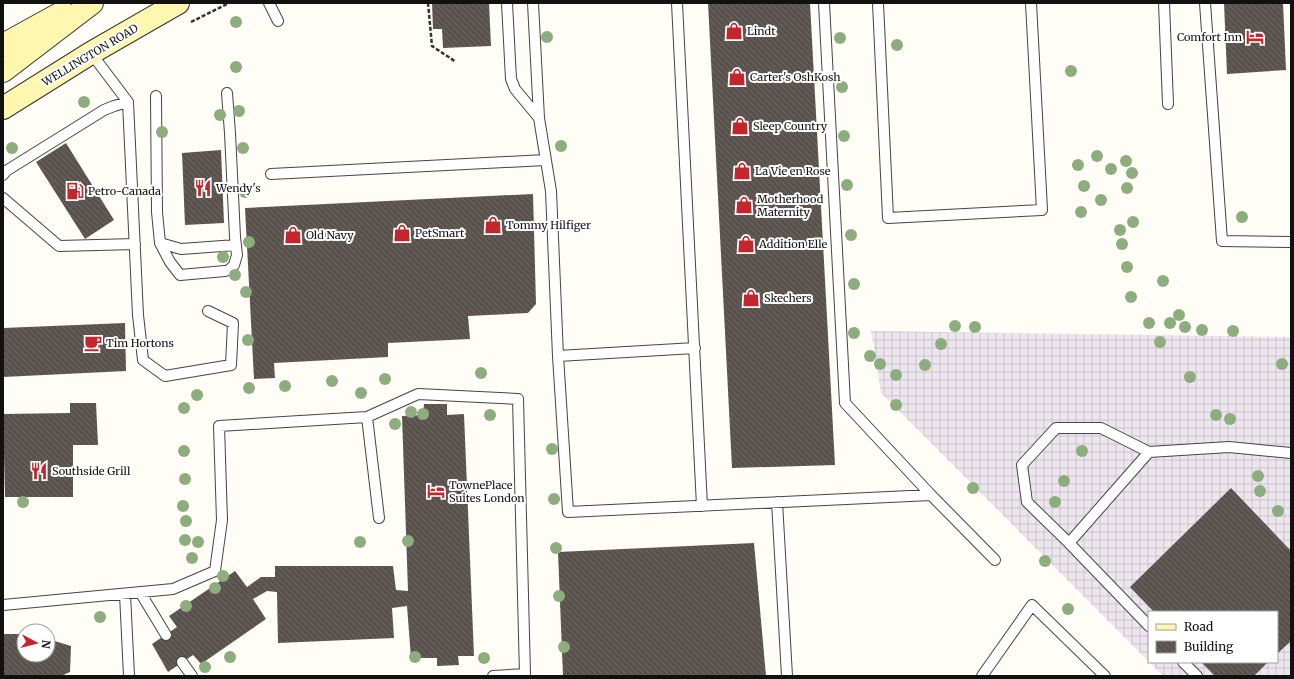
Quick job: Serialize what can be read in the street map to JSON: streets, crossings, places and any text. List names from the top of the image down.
{
  "streets": {
    "main road": ["WELLINGTON ROAD"]
  },
  "places": {
    "shop": [
      "Lindt",
      "Carter's OshKosh",
      "Sleep Country",
      "La Vie en Rose",
      "Motherhood Maternity",
      "Tommy Hilfiger",
      "PetSmart",
      "Old Navy",
      "Addition Elle",
      "Skechers"
    ],
    "hotel": ["Comfort Inn", "TownePlace Suites London"],
    "restaurant": ["Wendy's", "Southside Grill"],
    "fuel station": ["Petro-Canada"],
    "cafe": ["Tim Hortons"]
  },
  "legend": ["Road", "Building"],
  "north": "right"
}
